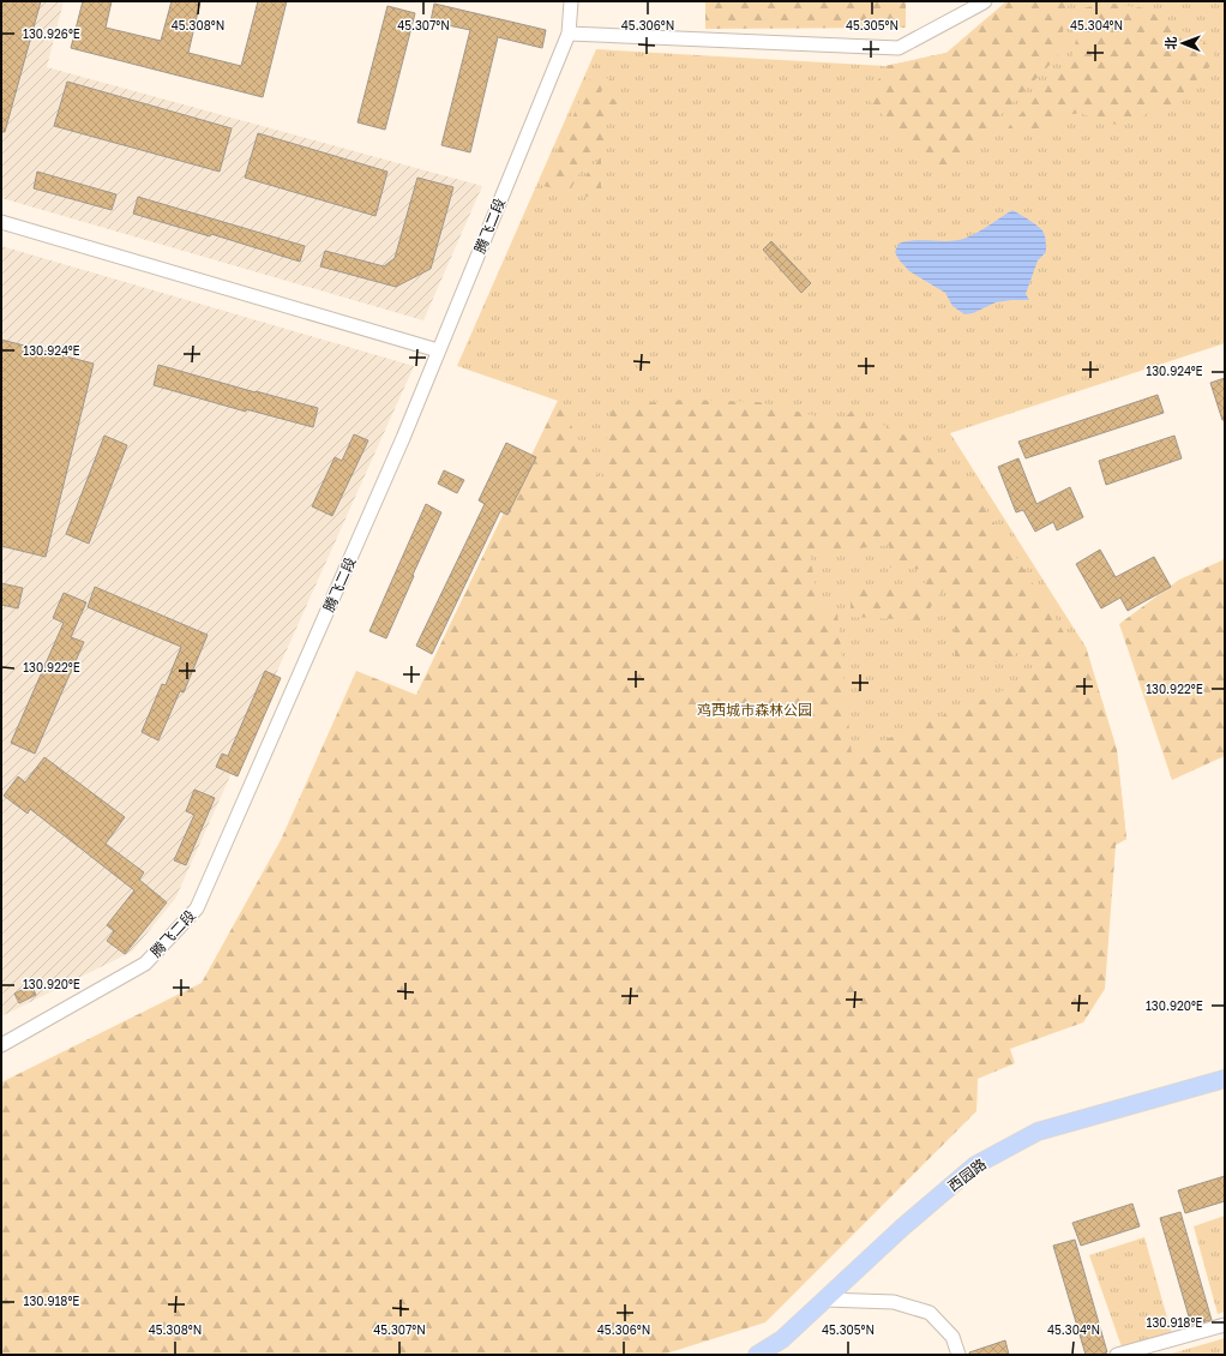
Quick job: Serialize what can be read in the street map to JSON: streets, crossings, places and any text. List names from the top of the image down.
{
  "streets": {
    "main road": ["西园路"],
    "street": ["腾飞二段"]
  },
  "parks": ["鸡西城市森林公园"],
  "north": "left",
  "coordinates": [
    "45.308°N",
    "45.307°N",
    "45.306°N",
    "45.305°N",
    "45.304°N",
    "130.926°E",
    "130.924°E",
    "130.922°E",
    "130.920°E",
    "130.918°E"
  ]
}
